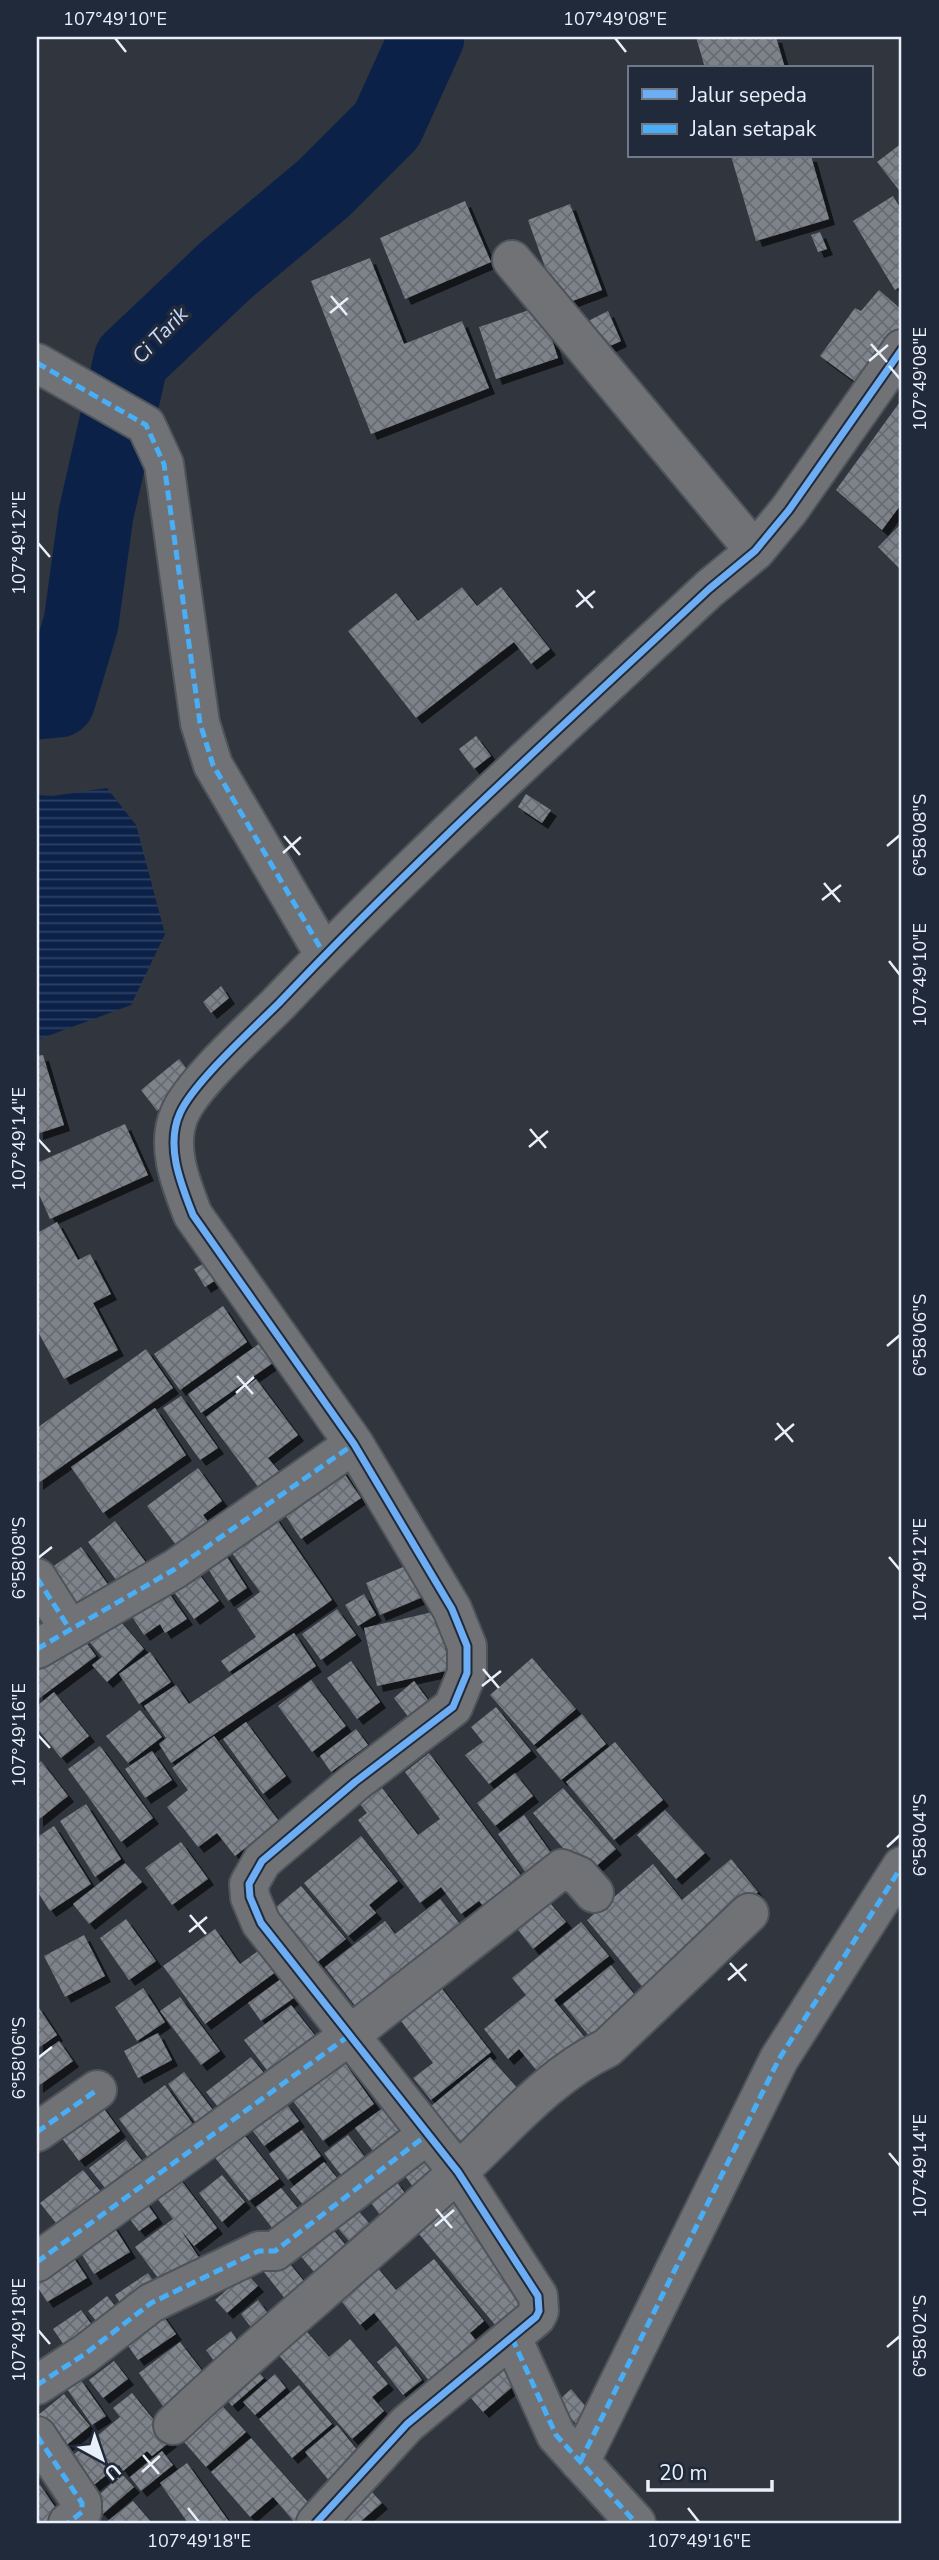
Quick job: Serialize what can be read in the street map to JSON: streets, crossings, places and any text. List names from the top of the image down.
{
  "water": ["Ci Tarik"],
  "legend": ["Jalur sepeda", "Jalan setapak"],
  "scale_bar": "20 m",
  "north": "bottom right",
  "coordinates": [
    "107°49'10\"E",
    "107°49'08\"E",
    "107°49'12\"E",
    "6°58'08\"S",
    "107°49'14\"E",
    "6°58'06\"S",
    "107°49'16\"E",
    "6°58'04\"S",
    "107°49'18\"E",
    "6°58'02\"S"
  ]
}
